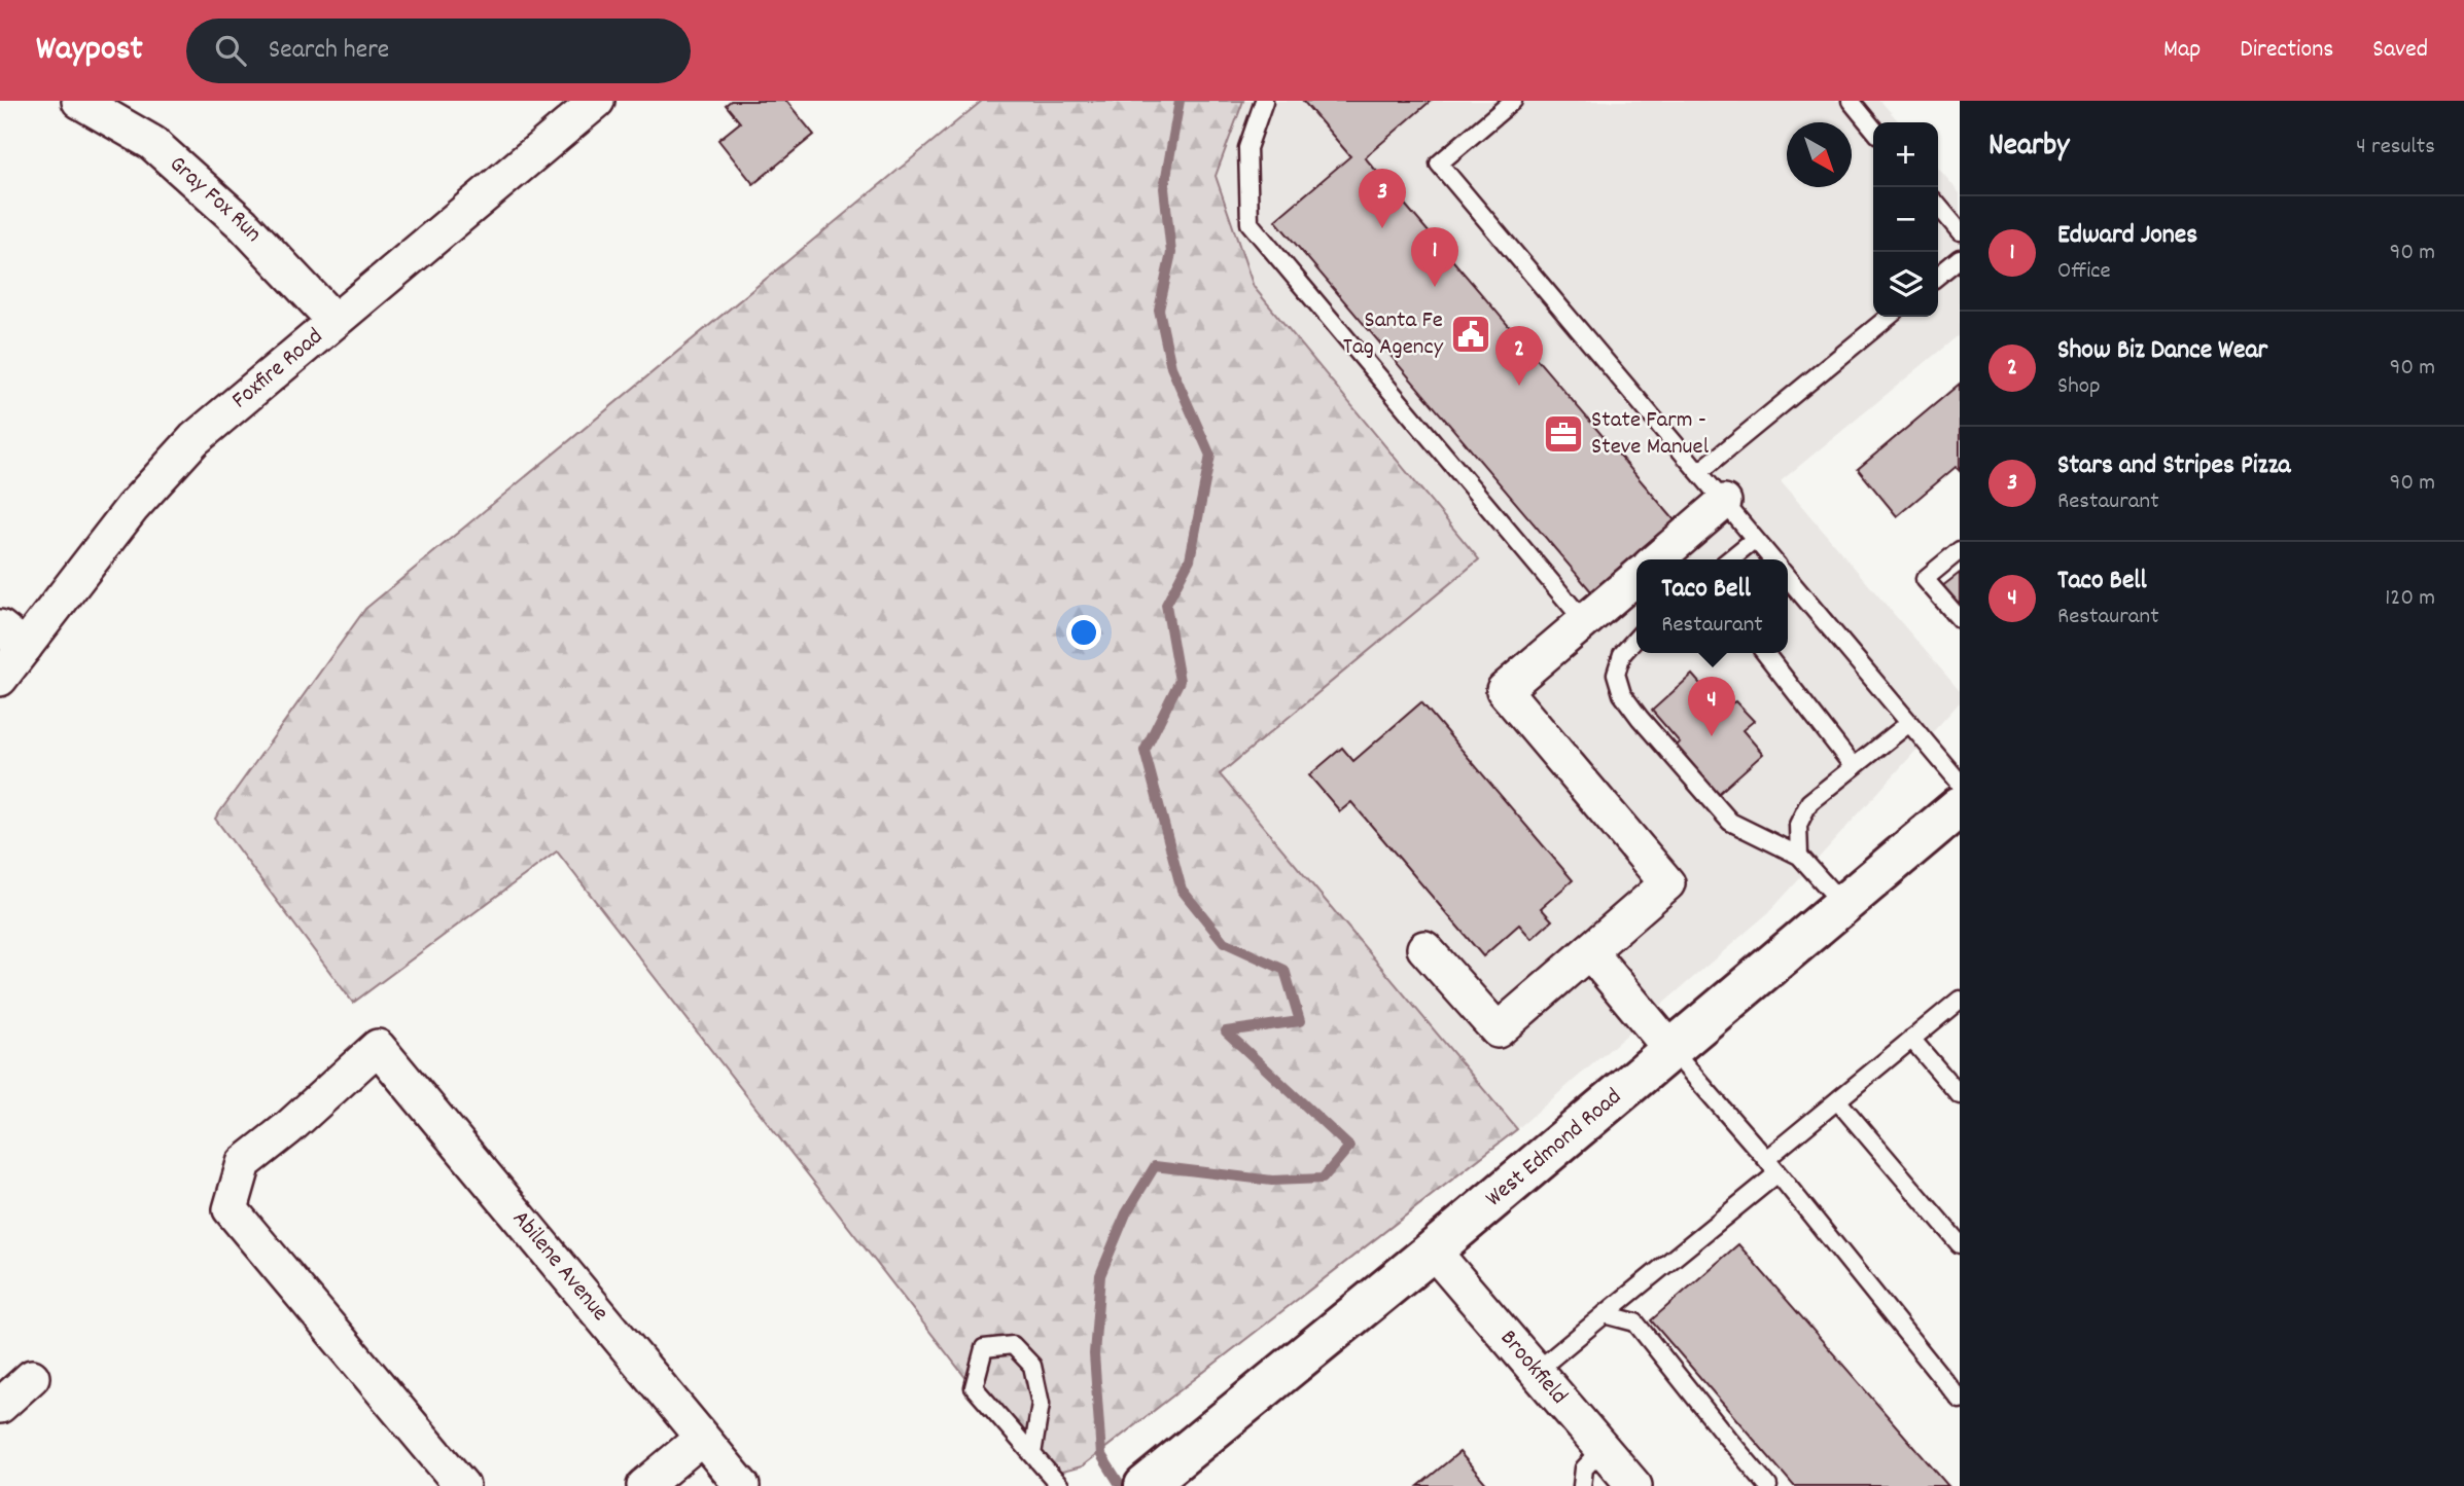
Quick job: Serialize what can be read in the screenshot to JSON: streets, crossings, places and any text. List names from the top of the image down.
{
  "streets": {
    "main road": ["West Edmond Road"],
    "street": [
      "Gray Fox Run",
      "Foxfire Road",
      "Abilene Avenue",
      "Brookfield"
    ]
  },
  "crossings": [
    ["Gray Fox Run", "Foxfire Road"],
    ["West Edmond Road", "Brookfield"]
  ],
  "places": {
    "public building": ["Santa Fe Tag Agency"],
    "office": ["State Farm - Steve Manuel"]
  },
  "north": "bottom right",
  "page": {
    "header": "Waypost",
    "search": "Search here",
    "nav": ["Map", "Directions", "Saved"],
    "heading": ["Nearby", "4 results"],
    "map_buttons": ["+", "−"],
    "pins": [
      "3",
      "1",
      "2",
      "4"
    ],
    "list": [
      {
        "mark": "1",
        "name": "Edward Jones",
        "note": "Office",
        "value": "90 m"
      },
      {
        "mark": "2",
        "name": "Show Biz Dance Wear",
        "note": "Shop",
        "value": "90 m"
      },
      {
        "mark": "3",
        "name": "Stars and Stripes Pizza",
        "note": "Restaurant",
        "value": "90 m"
      },
      {
        "mark": "4",
        "name": "Taco Bell",
        "note": "Restaurant",
        "value": "120 m"
      }
    ],
    "popup": ["Taco Bell", "Restaurant"]
  }
}
